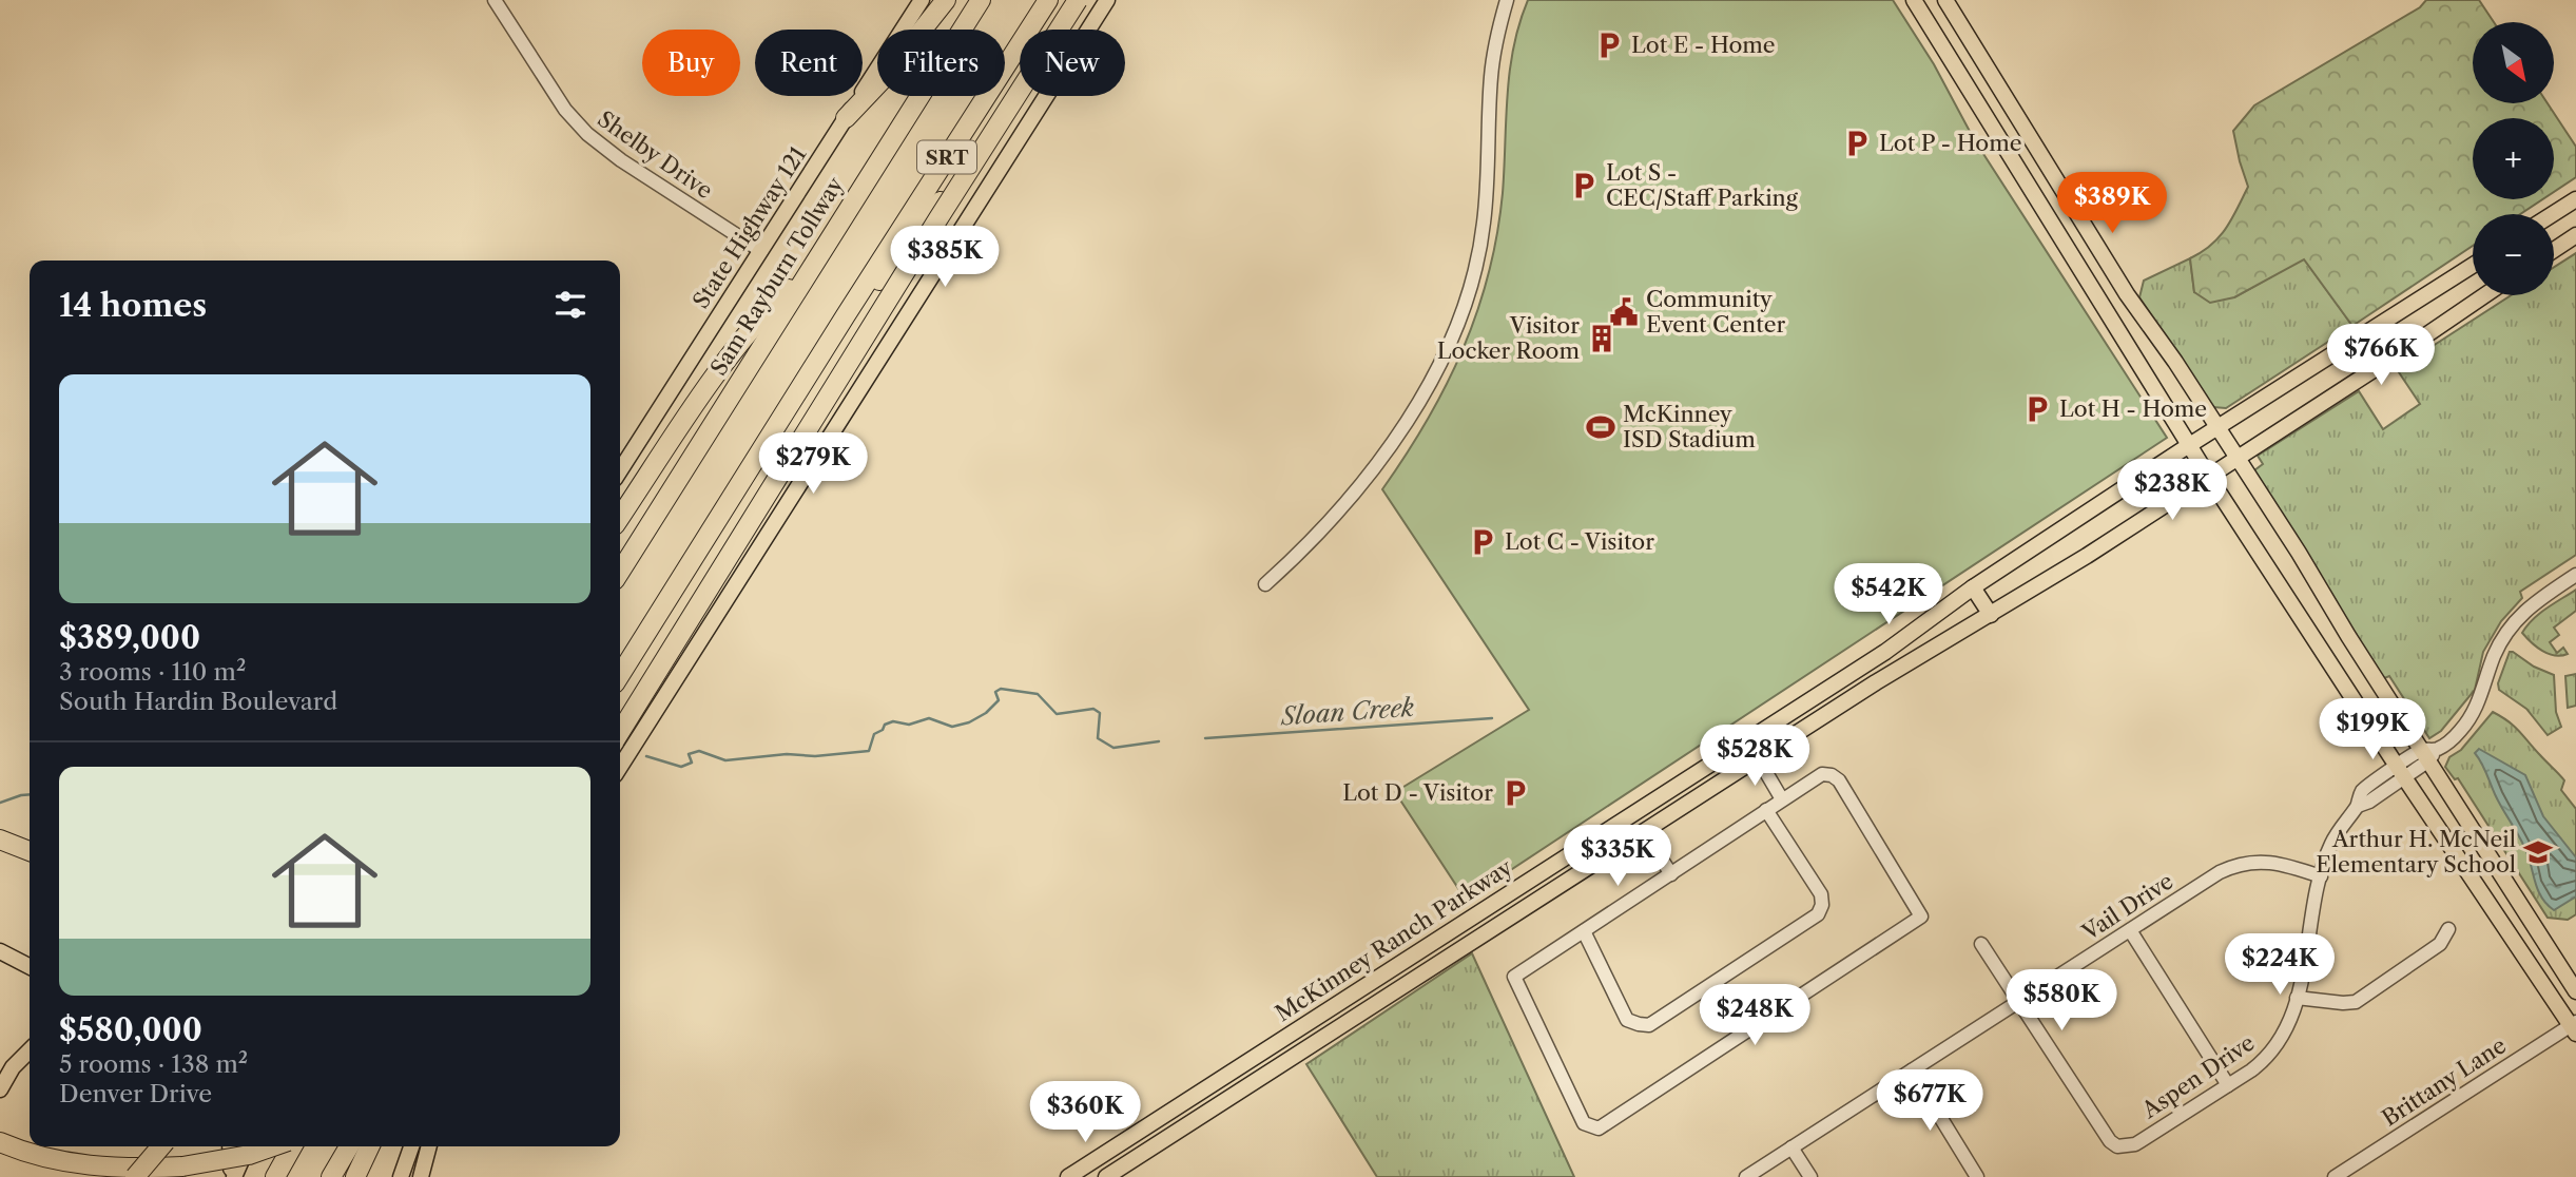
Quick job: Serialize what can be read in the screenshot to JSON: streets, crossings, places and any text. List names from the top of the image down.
{
  "streets": {
    "highway": ["SRT", "Sam Rayburn Tollway"],
    "main road": ["State Highway 121", "McKinney Ranch Parkway"],
    "street": [
      "Shelby Drive",
      "Vail Drive",
      "Aspen Drive",
      "Brittany Lane"
    ]
  },
  "crossings": [
    ["Shelby Drive", "State Highway 121"],
    ["Vail Drive", "Aspen Drive"]
  ],
  "water": ["Sloan Creek"],
  "places": {
    "parking": [
      "Lot E - Home",
      "Lot P - Home",
      "Lot S - CEC/Staff Parking",
      "Lot H - Home",
      "Lot C - Visitor",
      "Lot D - Visitor"
    ],
    "public building": ["Community Event Center"],
    "building": ["Visitor Locker Room"],
    "sports": ["McKinney ISD Stadium"],
    "school or university": ["Arthur H. McNeil Elementary School"]
  },
  "north": "bottom right",
  "page": {
    "map_buttons": ["+", "−"],
    "chip": [
      "Buy",
      "Rent",
      "Filters",
      "New"
    ],
    "price": [
      "$389K",
      "$385K",
      "$766K",
      "$279K",
      "$238K",
      "$542K",
      "$199K",
      "$528K",
      "$335K",
      "$224K",
      "$580K",
      "$248K",
      "$677K",
      "$360K"
    ],
    "heading": "14 homes",
    "list": [
      {
        "name": "$389,000",
        "note": "3 rooms · 110 m² · South Hardin Boulevard"
      },
      {
        "name": "$580,000",
        "note": "5 rooms · 138 m² · Denver Drive"
      }
    ]
  }
}
